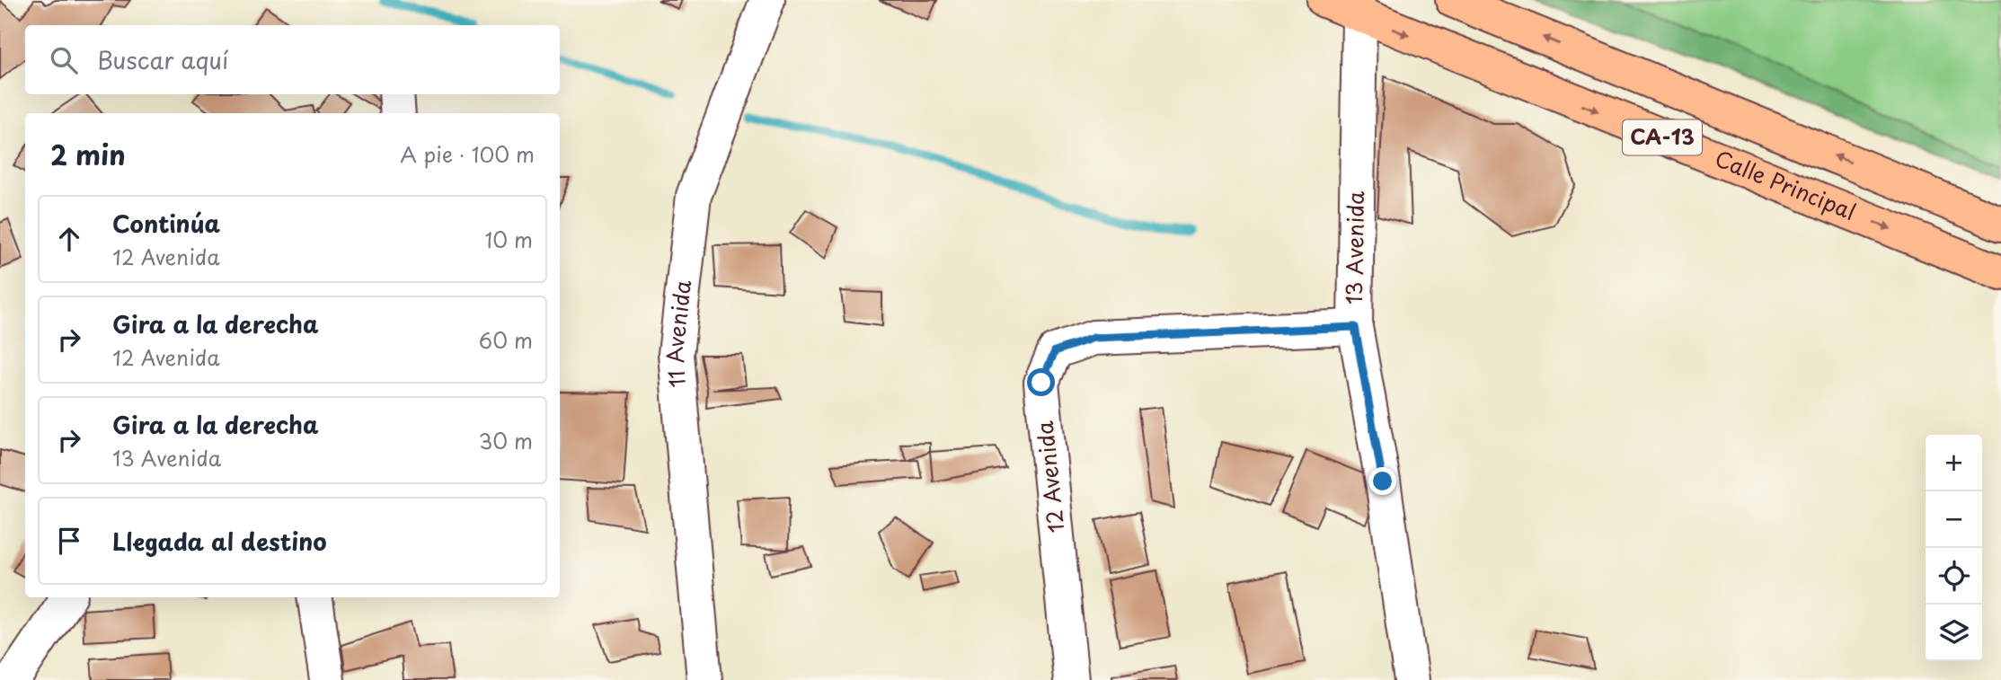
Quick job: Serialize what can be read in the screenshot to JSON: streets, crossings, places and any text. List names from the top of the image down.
{
  "streets": {
    "main road": ["CA-13", "Calle Principal"],
    "street": ["13 Avenida", "11 Avenida", "12 Avenida"]
  },
  "crossings": [
    ["Calle Principal", "13 Avenida"],
    ["13 Avenida", "12 Avenida"]
  ],
  "page": {
    "search": "Buscar aquí",
    "heading": ["2 min", "A pie · 100 m"],
    "list": [
      ["Continúa", "12 Avenida", "10 m"],
      ["Gira a la derecha", "12 Avenida", "60 m"],
      ["Gira a la derecha", "13 Avenida", "30 m"],
      "Llegada al destino"
    ],
    "map_buttons": ["+", "−"]
  }
}
